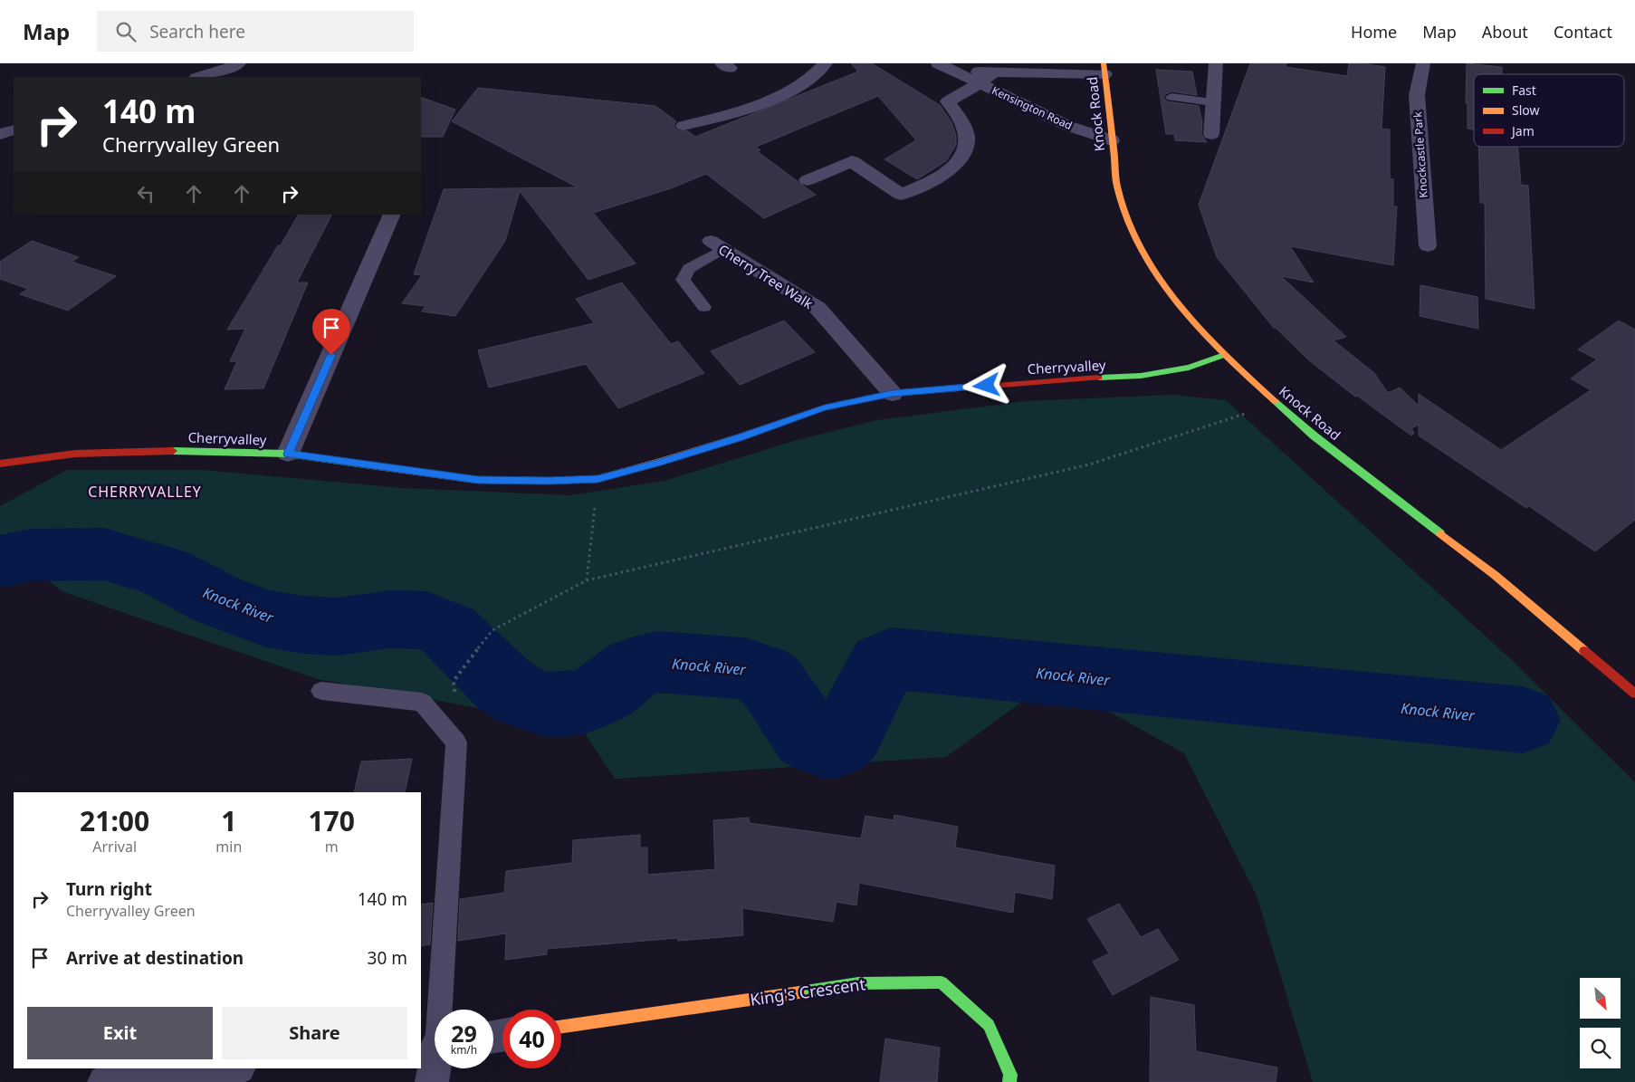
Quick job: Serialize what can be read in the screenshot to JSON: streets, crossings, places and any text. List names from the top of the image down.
{
  "streets": {
    "main road": ["Knock Road", "Cherryvalley", "King's Crescent"],
    "street": ["Kensington Road", "Knockcastle Park", "Cherry Tree Walk"]
  },
  "crossings": [
    ["Kensington Road", "Knock Road"],
    ["Knock Road", "Cherryvalley"],
    ["Cherry Tree Walk", "Cherryvalley"]
  ],
  "districts": ["CHERRYVALLEY"],
  "water": ["Knock River"],
  "legend": ["Fast", "Slow", "Jam"],
  "north": "bottom right",
  "page": {
    "header": "Map",
    "search": "Search here",
    "nav": [
      "Home",
      "Map",
      "About",
      "Contact"
    ],
    "turn": ["140 m", "Cherryvalley Green"],
    "eta": [
      "21:00",
      "Arrival",
      "1",
      "min",
      "170",
      "m"
    ],
    "list": [
      {
        "name": "Turn right",
        "note": "Cherryvalley Green",
        "value": "140 m"
      },
      {
        "name": "Arrive at destination",
        "value": "30 m"
      }
    ],
    "buttons": ["Exit", "Share"],
    "speed": "29 km/h",
    "limit": "40"
  }
}
